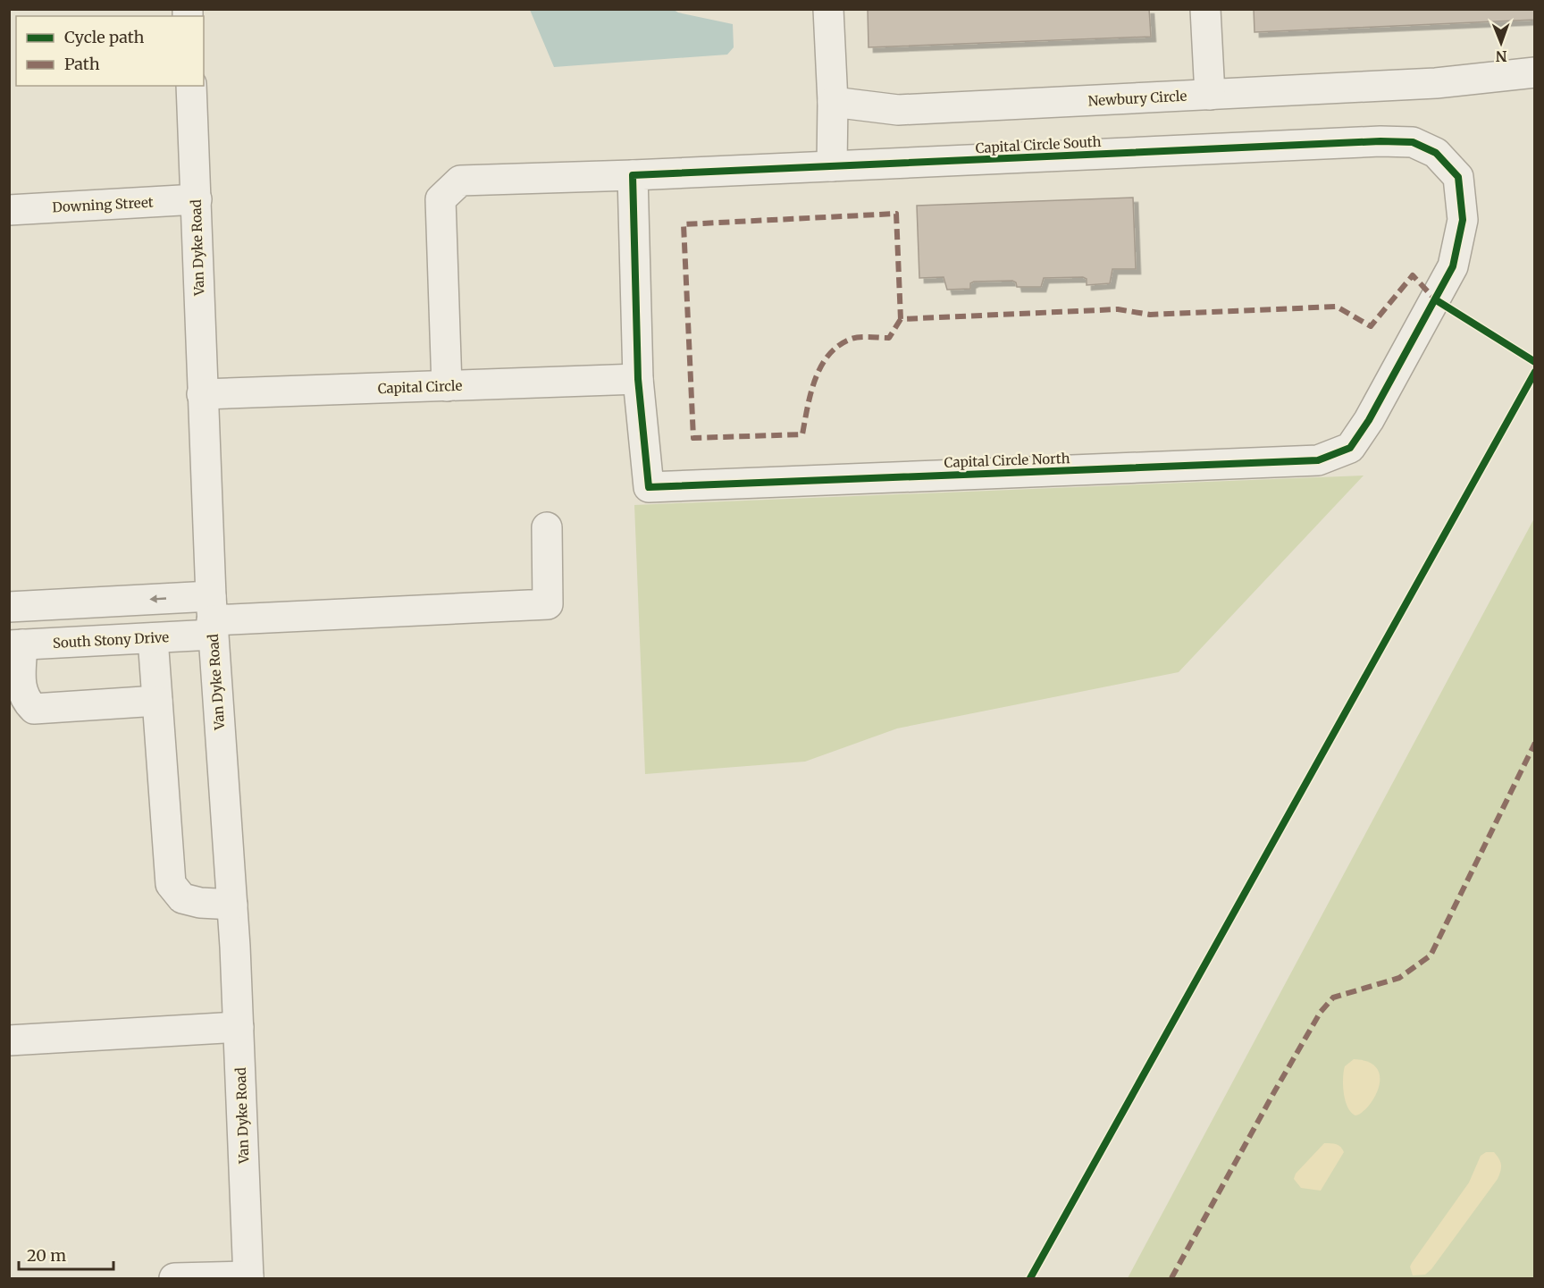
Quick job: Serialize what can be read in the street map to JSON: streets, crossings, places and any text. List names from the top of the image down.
{
  "streets": {
    "street": [
      "Newbury Circle",
      "Capital Circle South",
      "Downing Street",
      "Van Dyke Road",
      "Capital Circle",
      "Capital Circle North",
      "South Stony Drive"
    ]
  },
  "crossings": [
    ["Capital Circle South", "Capital Circle"],
    ["Capital Circle South", "Capital Circle North"],
    ["Downing Street", "Van Dyke Road"],
    ["Van Dyke Road", "Capital Circle"],
    ["Van Dyke Road", "South Stony Drive"],
    ["Capital Circle", "Capital Circle North"]
  ],
  "legend": ["Cycle path", "Path"],
  "scale_bar": "20 m",
  "north": "bottom"
}
